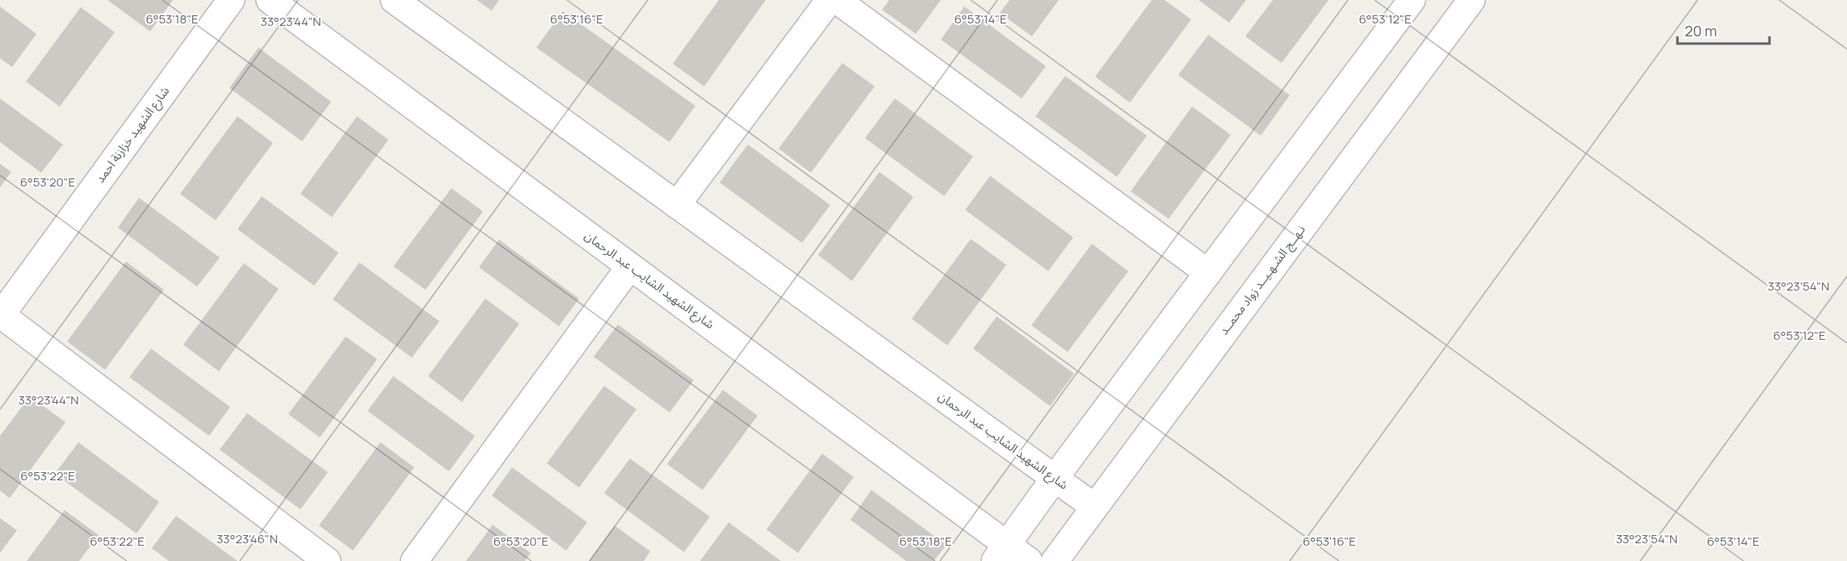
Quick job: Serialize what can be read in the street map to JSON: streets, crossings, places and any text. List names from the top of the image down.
{
  "streets": {
    "street": ["شارع الشهيد خزازنة احمد", "شارع الشهيد الشايب عبد الرحمان", "نـهــج الشـهـيــد زواد محمــد"]
  },
  "crossings": [
    ["شارع الشهيد الشايب عبد الرحمان", "نـهــج الشـهـيــد زواد محمــد"]
  ],
  "scale_bar": "20 m",
  "coordinates": [
    "6°53'16\"E",
    "6°53'12\"E",
    "6°53'18\"E",
    "6°53'14\"E",
    "33°23'44\"N",
    "6°53'20\"E",
    "33°23'54\"N",
    "6°53'22\"E",
    "33°23'46\"N"
  ]
}
